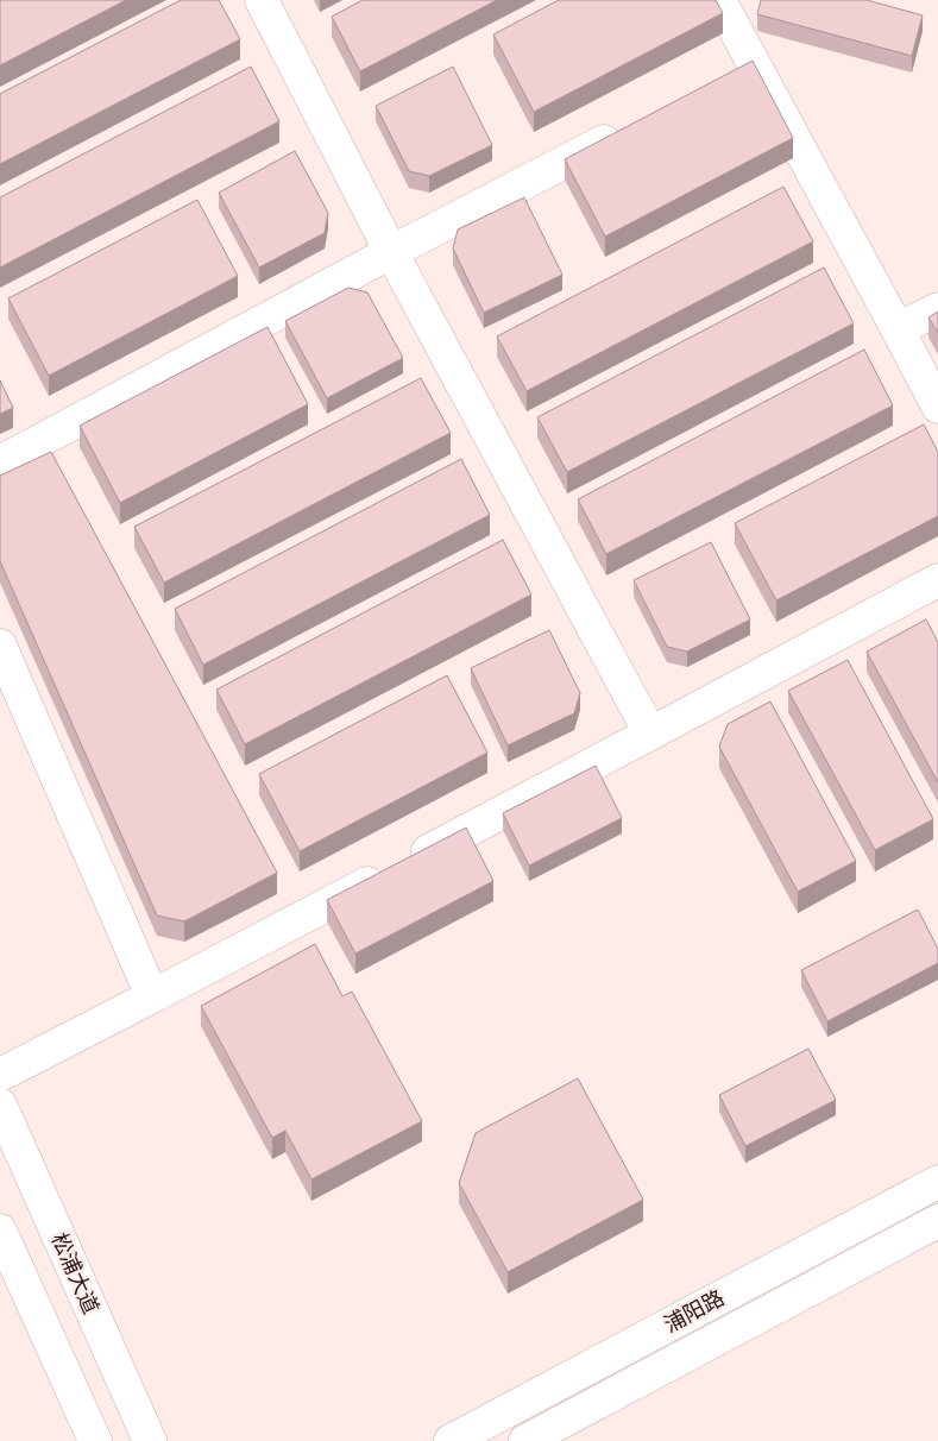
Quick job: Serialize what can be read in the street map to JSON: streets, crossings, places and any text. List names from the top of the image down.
{
  "streets": {
    "main road": ["松浦大道", "浦阳路"]
  }
}
